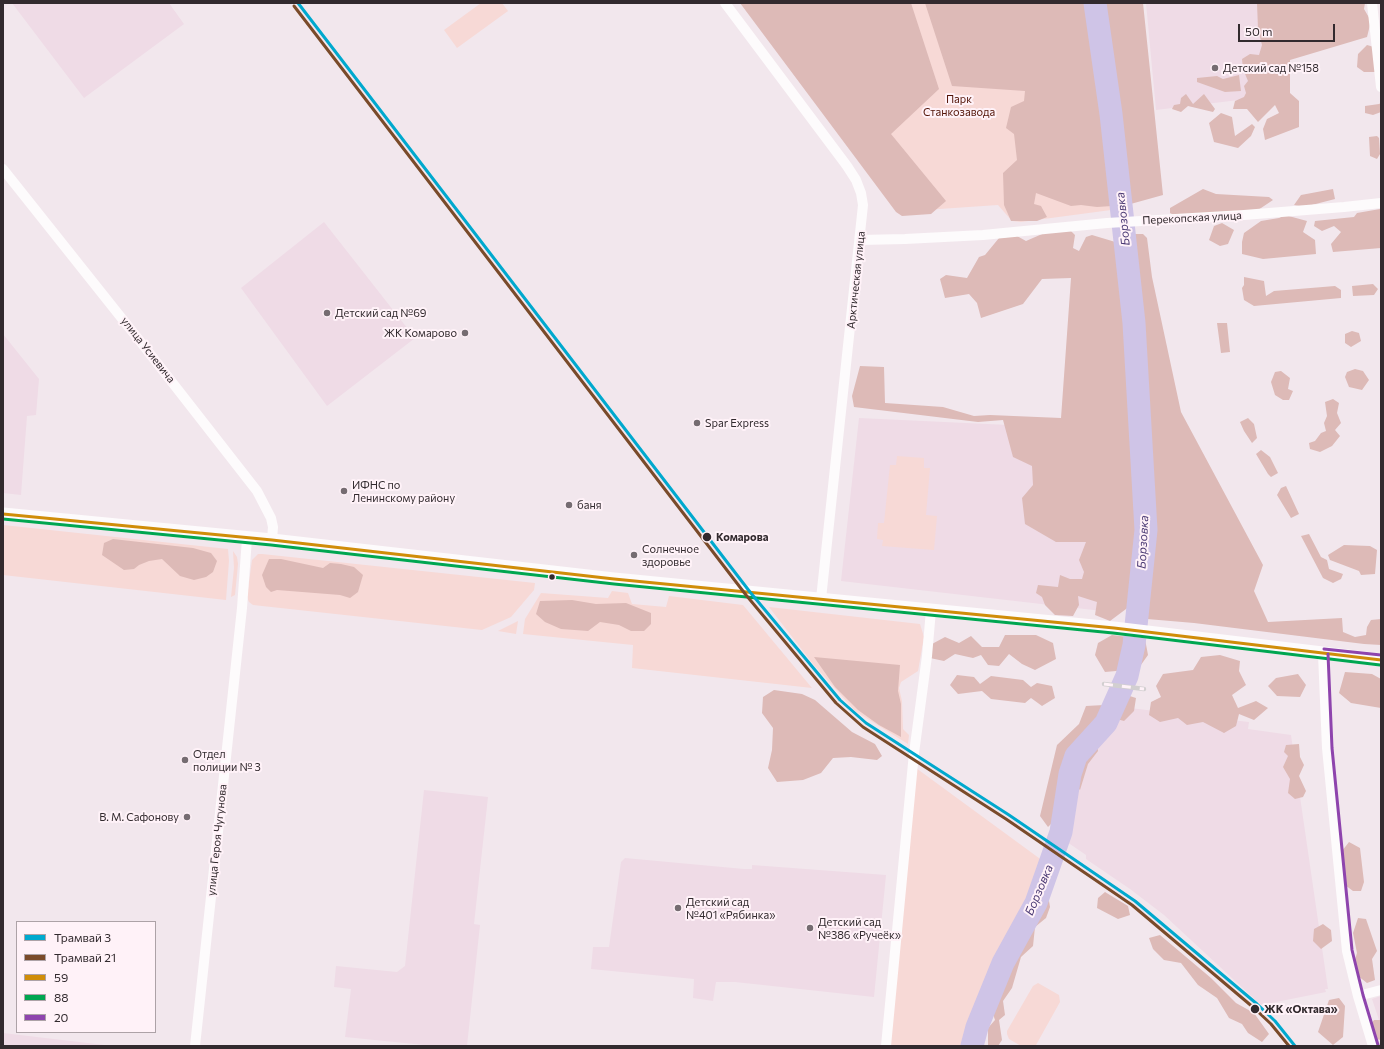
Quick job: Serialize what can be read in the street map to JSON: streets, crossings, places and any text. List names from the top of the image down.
{
  "streets": {
    "street": [
      "Перекопская улица",
      "Арктическая улица",
      "улица Усиевича",
      "улица Героя Чугунова"
    ]
  },
  "crossings": [
    ["Перекопская улица", "Арктическая улица"]
  ],
  "water": ["Борзовка"],
  "parks": ["Парк Станкозавода"],
  "places": [
    "Детский сад №158",
    "Детский сад №69",
    "ЖК Комарово",
    "Spar Express",
    "ИФНС по Ленинскому району",
    "баня",
    "Комарова",
    "Солнечное здоровье",
    "Отдел полиции № 3",
    "В. М. Сафонову",
    "Детский сад №401 «Рябинка»",
    "Детский сад №386 «Ручеёк»",
    "ЖК «Октава»"
  ],
  "lines": [
    "tram line 3",
    "tram line 21",
    "transit line 59",
    "transit line 88",
    "transit line 20"
  ],
  "legend": [
    "Трамвай 3",
    "Трамвай 21",
    "59",
    "88",
    "20"
  ],
  "scale_bar": "50 m"
}
